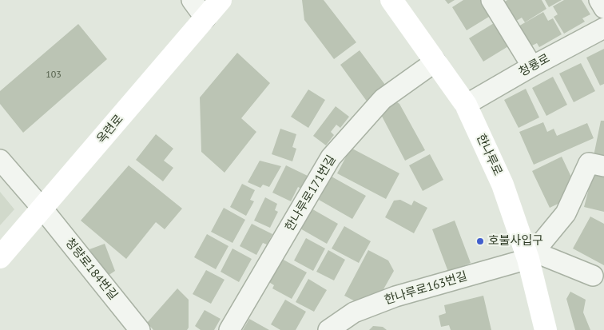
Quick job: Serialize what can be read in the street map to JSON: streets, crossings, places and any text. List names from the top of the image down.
{
  "streets": {
    "main road": ["옥련로", "한나루로"],
    "street": [
      "청룡로",
      "한나루로171번길",
      "청량로184번길",
      "한나루로163번길"
    ]
  },
  "crossings": [
    ["청룡로", "한나루로"],
    ["옥련로", "청량로184번길"],
    ["한나루로", "한나루로171번길"],
    ["한나루로", "한나루로163번길"]
  ],
  "places": ["호불사입구"],
  "house_numbers": ["103"]
}
